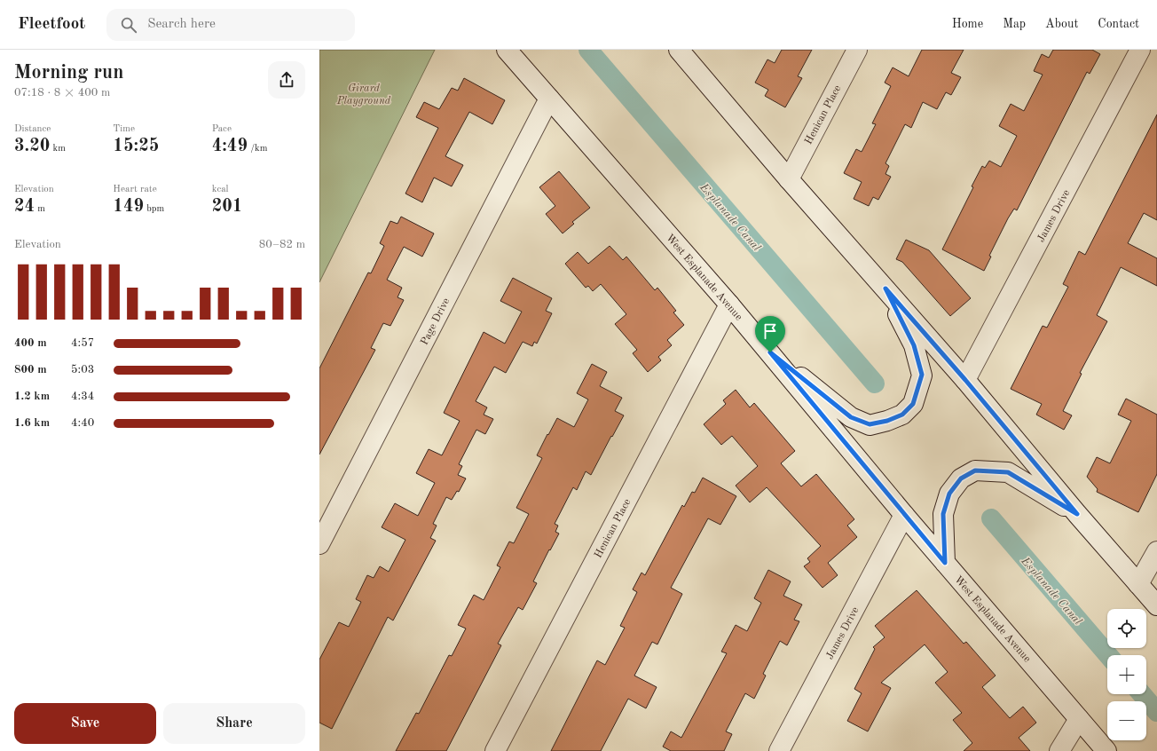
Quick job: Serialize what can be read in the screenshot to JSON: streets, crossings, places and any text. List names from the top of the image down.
{
  "streets": {
    "main road": [
      "Henican Place",
      "James Drive",
      "West Esplanade Avenue",
      "Page Drive"
    ]
  },
  "crossings": [
    ["Henican Place", "West Esplanade Avenue"],
    ["James Drive", "West Esplanade Avenue"],
    ["West Esplanade Avenue", "Page Drive"]
  ],
  "water": ["Esplanade Canal"],
  "parks": ["Girard Playground"],
  "page": {
    "header": "Fleetfoot",
    "search": "Search here",
    "nav": [
      "Home",
      "Map",
      "About",
      "Contact"
    ],
    "heading": ["Morning run", "07:18 · 8 × 400 m"],
    "stats": [
      ["Distance", "3.20 km"],
      ["Time", "15:25"],
      ["Pace", "4:49 /km"],
      ["Elevation", "24 m"],
      ["Heart rate", "149 bpm"],
      ["kcal", "201"]
    ],
    "chart": ["Elevation", "80–82 m"],
    "list": [
      {
        "name": "400 m",
        "note": "4:57"
      },
      {
        "name": "800 m",
        "note": "5:03"
      },
      {
        "name": "1.2 km",
        "note": "4:34"
      },
      {
        "name": "1.6 km",
        "note": "4:40"
      }
    ],
    "map_buttons": ["+", "−"],
    "buttons": ["Save", "Share"]
  }
}
